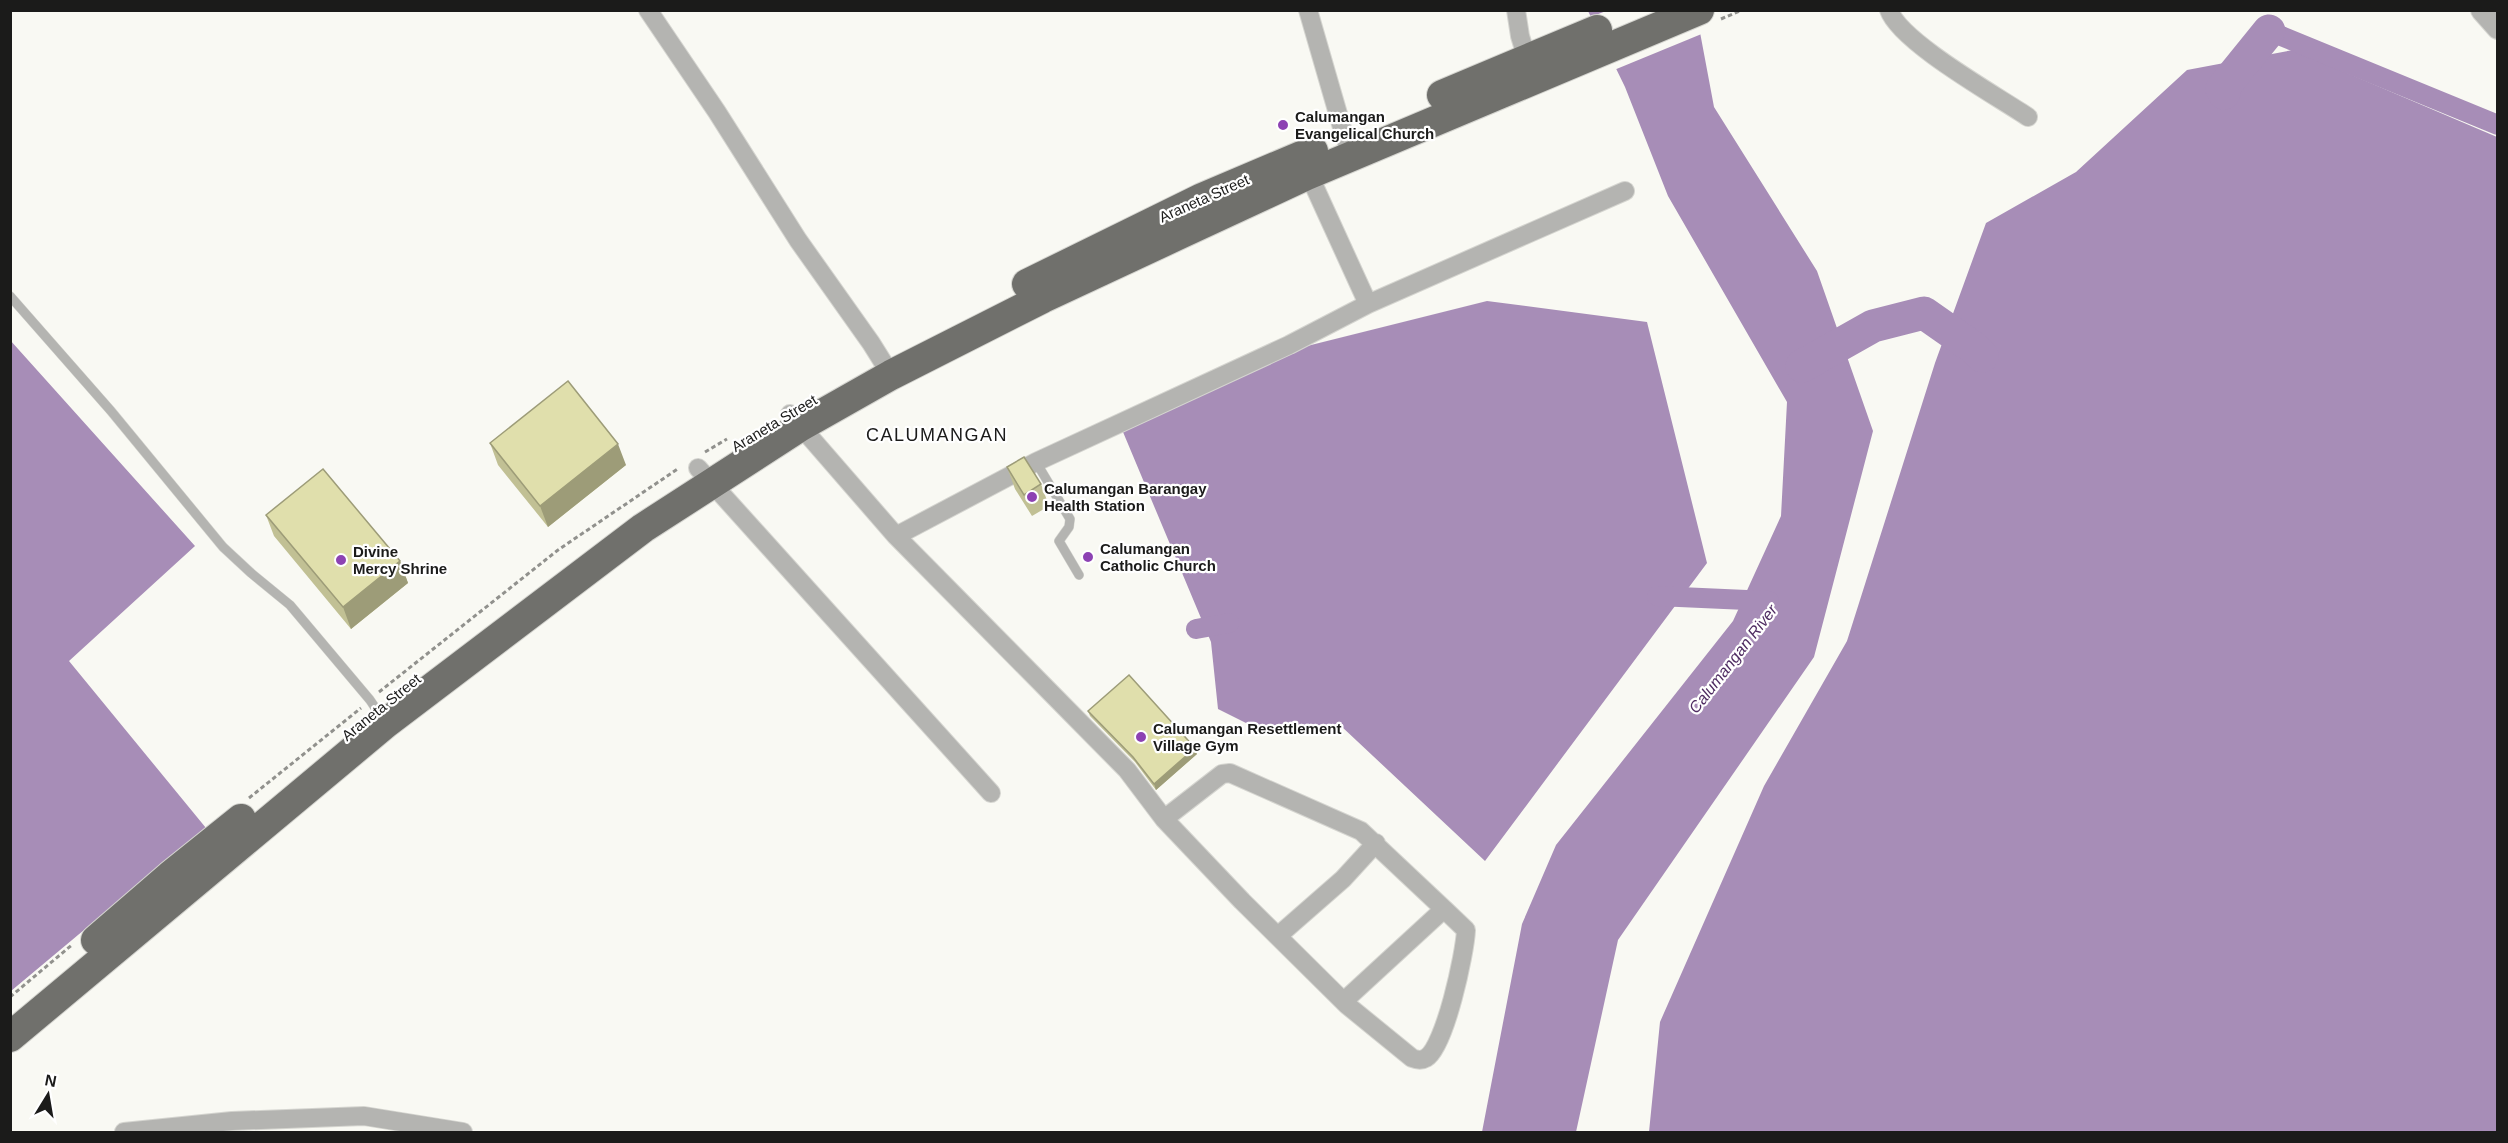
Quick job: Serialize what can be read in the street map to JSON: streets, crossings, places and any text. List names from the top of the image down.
{
  "streets": {
    "highway": ["Araneta Street"]
  },
  "districts": ["CALUMANGAN"],
  "water": ["Calumangan River"],
  "places": [
    "Calumangan Evangelical Church",
    "Calumangan Barangay Health Station",
    "Calumangan Catholic Church",
    "Divine Mercy Shrine",
    "Calumangan Resettlement Village Gym"
  ],
  "north": "top"
}
